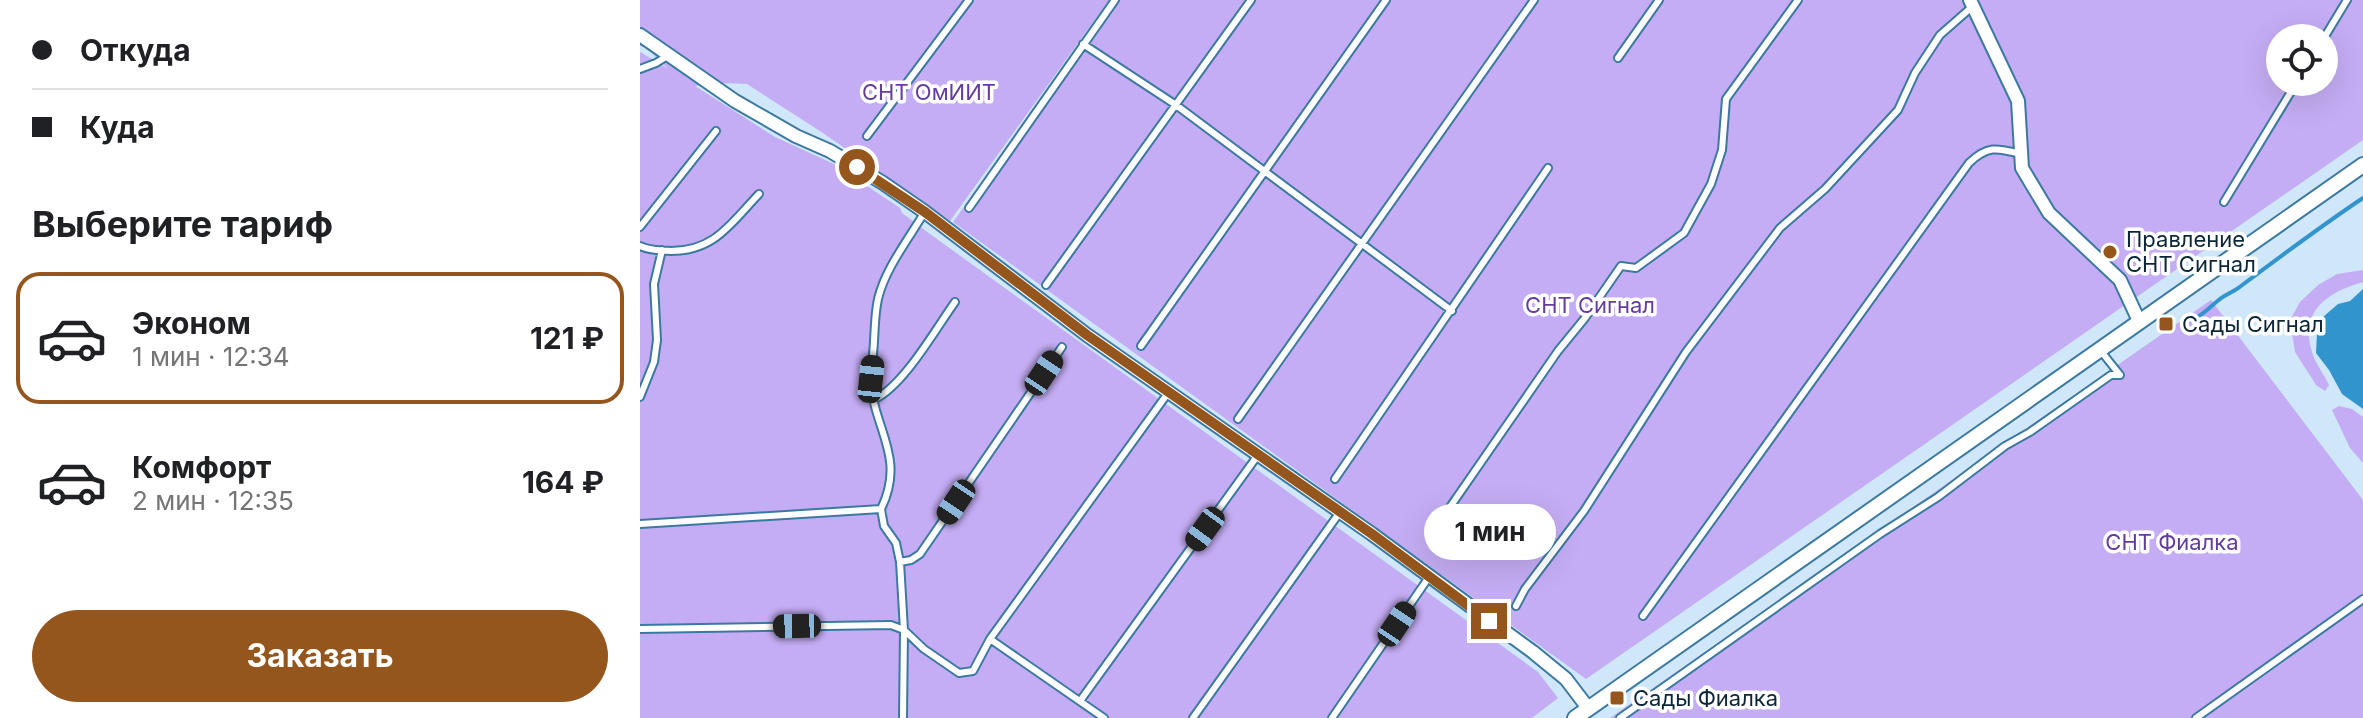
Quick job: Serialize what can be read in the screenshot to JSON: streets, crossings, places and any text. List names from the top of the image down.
{
  "parks": ["СНТ ОмИИТ", "СНТ Сигнал", "СНТ Фиалка"],
  "places": {
    "other": ["Правление СНТ Сигнал"],
    "transit": ["Сады Сигнал", "Сады Фиалка"]
  },
  "page": {
    "banner": ["Откуда", "Куда"],
    "heading": "Выберите тариф",
    "list": [
      {
        "name": "Эконом",
        "note": "1 мин · 12:34",
        "value": "121 ₽"
      },
      {
        "name": "Комфорт",
        "note": "2 мин · 12:35",
        "value": "164 ₽"
      }
    ],
    "bubble": "1 мин",
    "buttons": "Заказать"
  }
}
